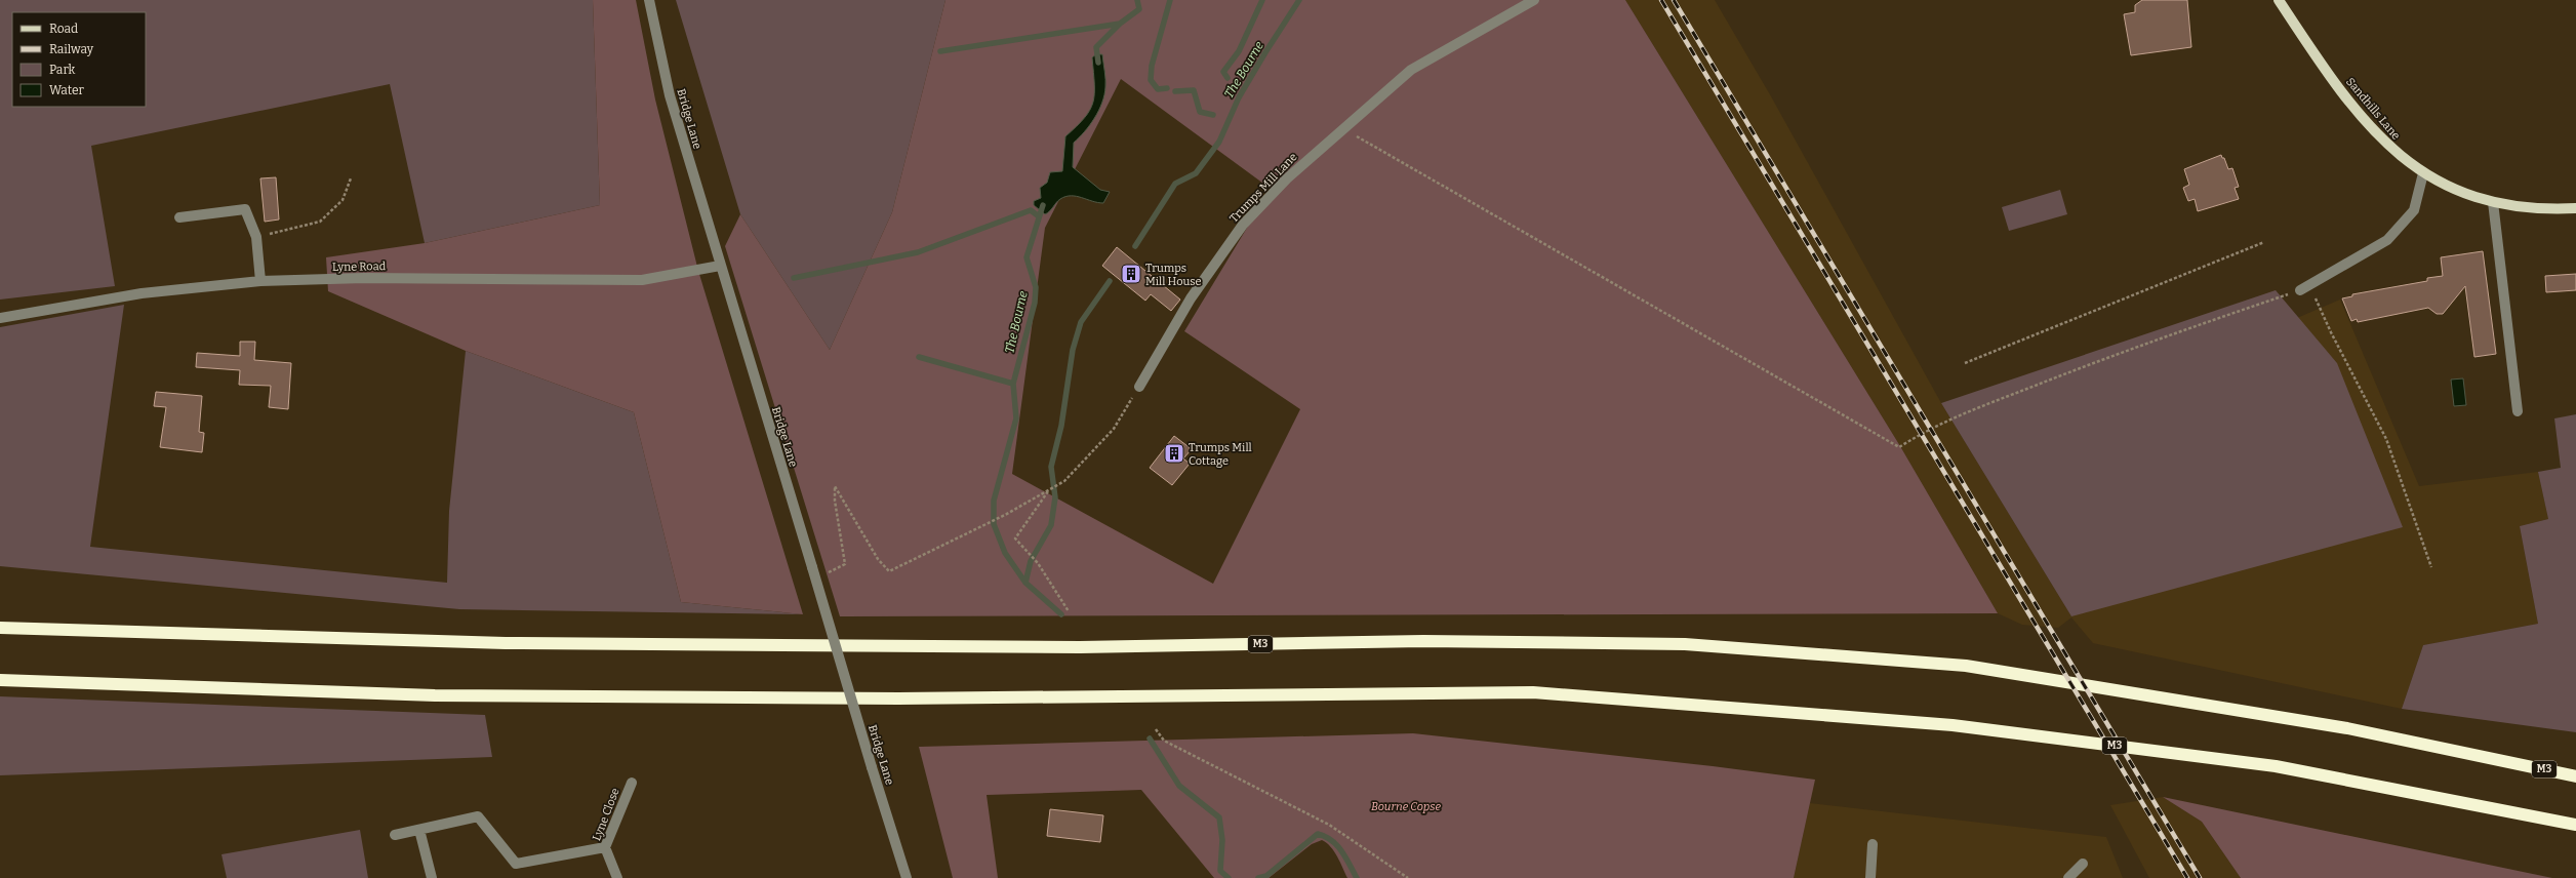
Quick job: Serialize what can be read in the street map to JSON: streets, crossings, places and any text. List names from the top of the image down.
{
  "streets": {
    "highway": ["M3"],
    "main road": ["Sandhills Lane"],
    "street": [
      "Bridge Lane",
      "Trumps Mill Lane",
      "Lyne Road",
      "Lyne Close"
    ]
  },
  "crossings": [
    ["Bridge Lane", "Lyne Road"]
  ],
  "water": ["The Bourne"],
  "parks": ["Bourne Copse"],
  "places": {
    "building": ["Trumps Mill House", "Trumps Mill Cottage"]
  },
  "legend": [
    "Road",
    "Railway",
    "Park",
    "Water"
  ]
}
